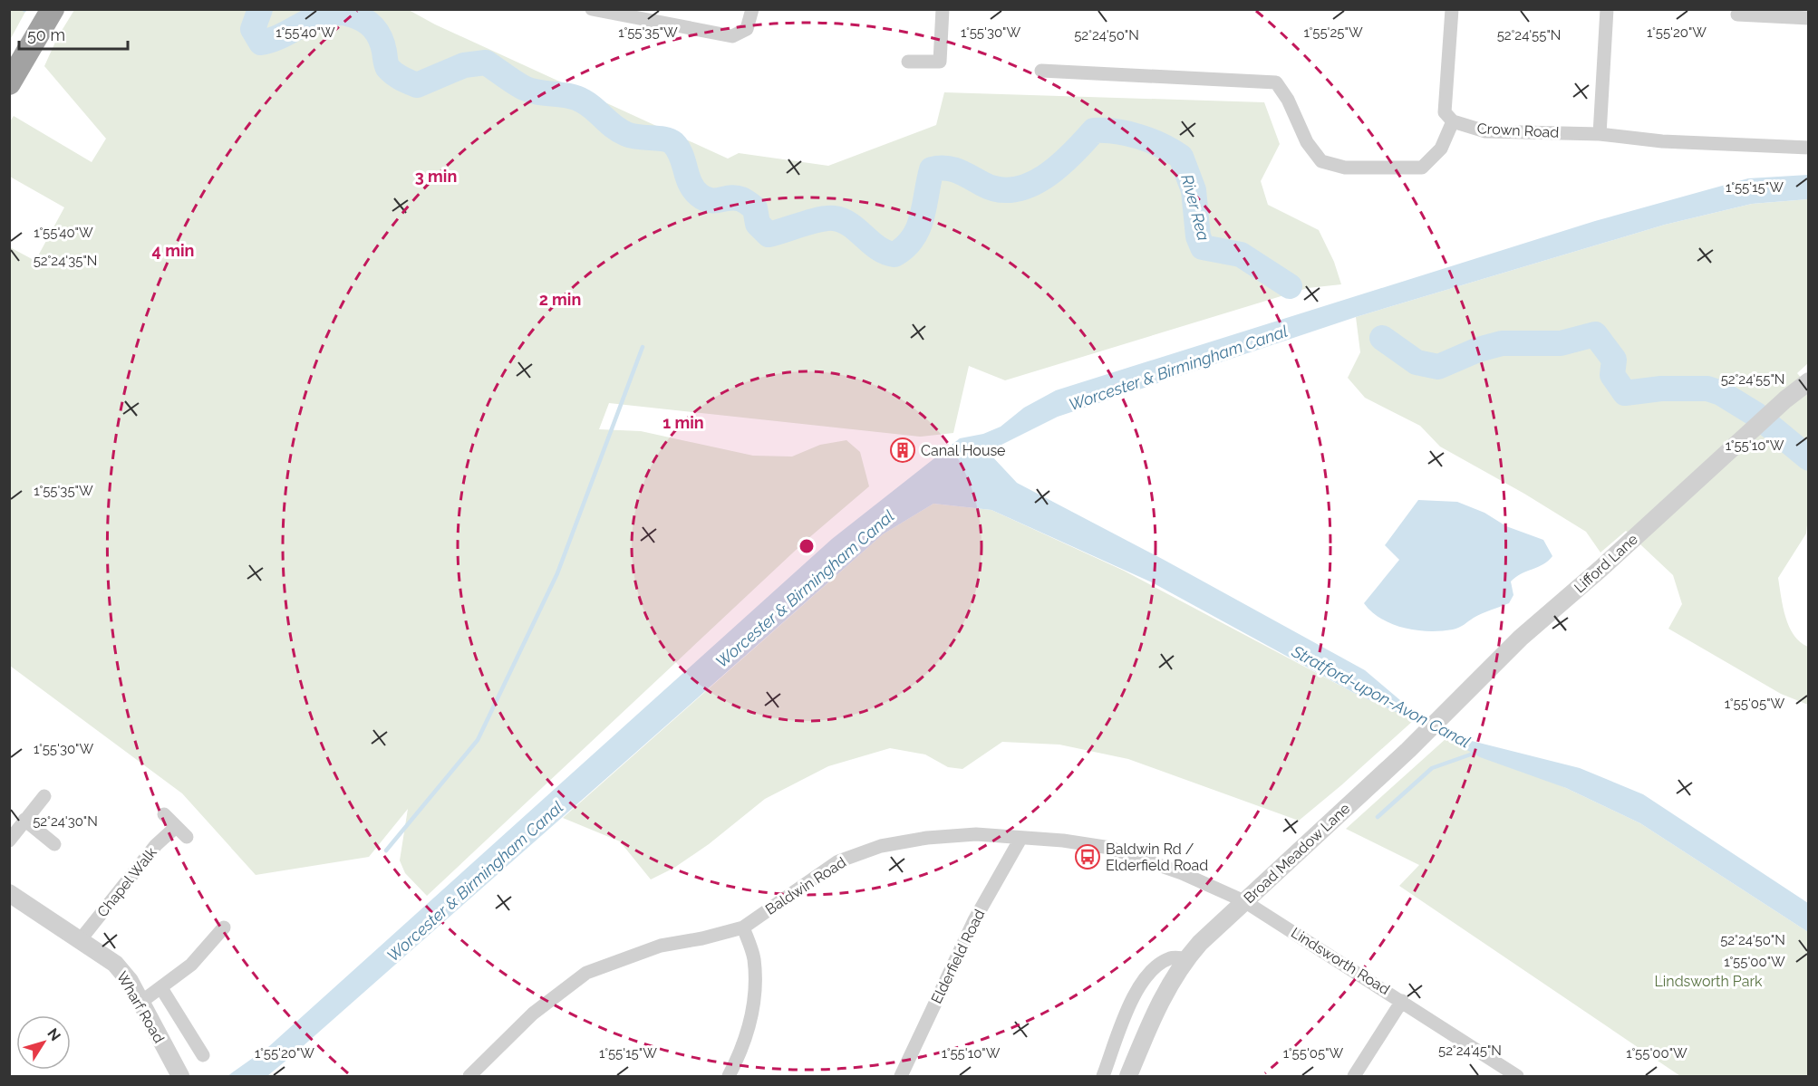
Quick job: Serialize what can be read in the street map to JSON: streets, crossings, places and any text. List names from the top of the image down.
{
  "streets": {
    "street": [
      "Crown Road",
      "Lifford Lane",
      "Broad Meadow Lane",
      "Chapel Walk",
      "Baldwin Road",
      "Elderfield Road",
      "Lindsworth Road",
      "Wharf Road"
    ]
  },
  "crossings": [
    ["Lifford Lane", "Broad Meadow Lane"],
    ["Broad Meadow Lane", "Baldwin Road"],
    ["Broad Meadow Lane", "Lindsworth Road"],
    ["Chapel Walk", "Wharf Road"],
    ["Baldwin Road", "Elderfield Road"],
    ["Baldwin Road", "Lindsworth Road"]
  ],
  "water": ["River Rea", "Worcester & Birmingham Canal", "Stratford-upon-Avon Canal"],
  "parks": ["Lindsworth Park"],
  "places": {
    "building": ["Canal House"],
    "bus stop": ["Baldwin Rd / Elderfield Road"]
  },
  "scale_bar": "50 m",
  "north": "top right",
  "coordinates": [
    "1°55'40\"W",
    "1°55'35\"W",
    "1°55'30\"W",
    "1°55'25\"W",
    "1°55'20\"W",
    "52°24'50\"N",
    "52°24'55\"N",
    "1°55'15\"W",
    "52°24'35\"N",
    "1°55'10\"W",
    "1°55'05\"W",
    "52°24'30\"N",
    "1°55'00\"W",
    "52°24'45\"N"
  ],
  "rings": [
    "3 min",
    "4 min",
    "2 min",
    "1 min"
  ]
}
